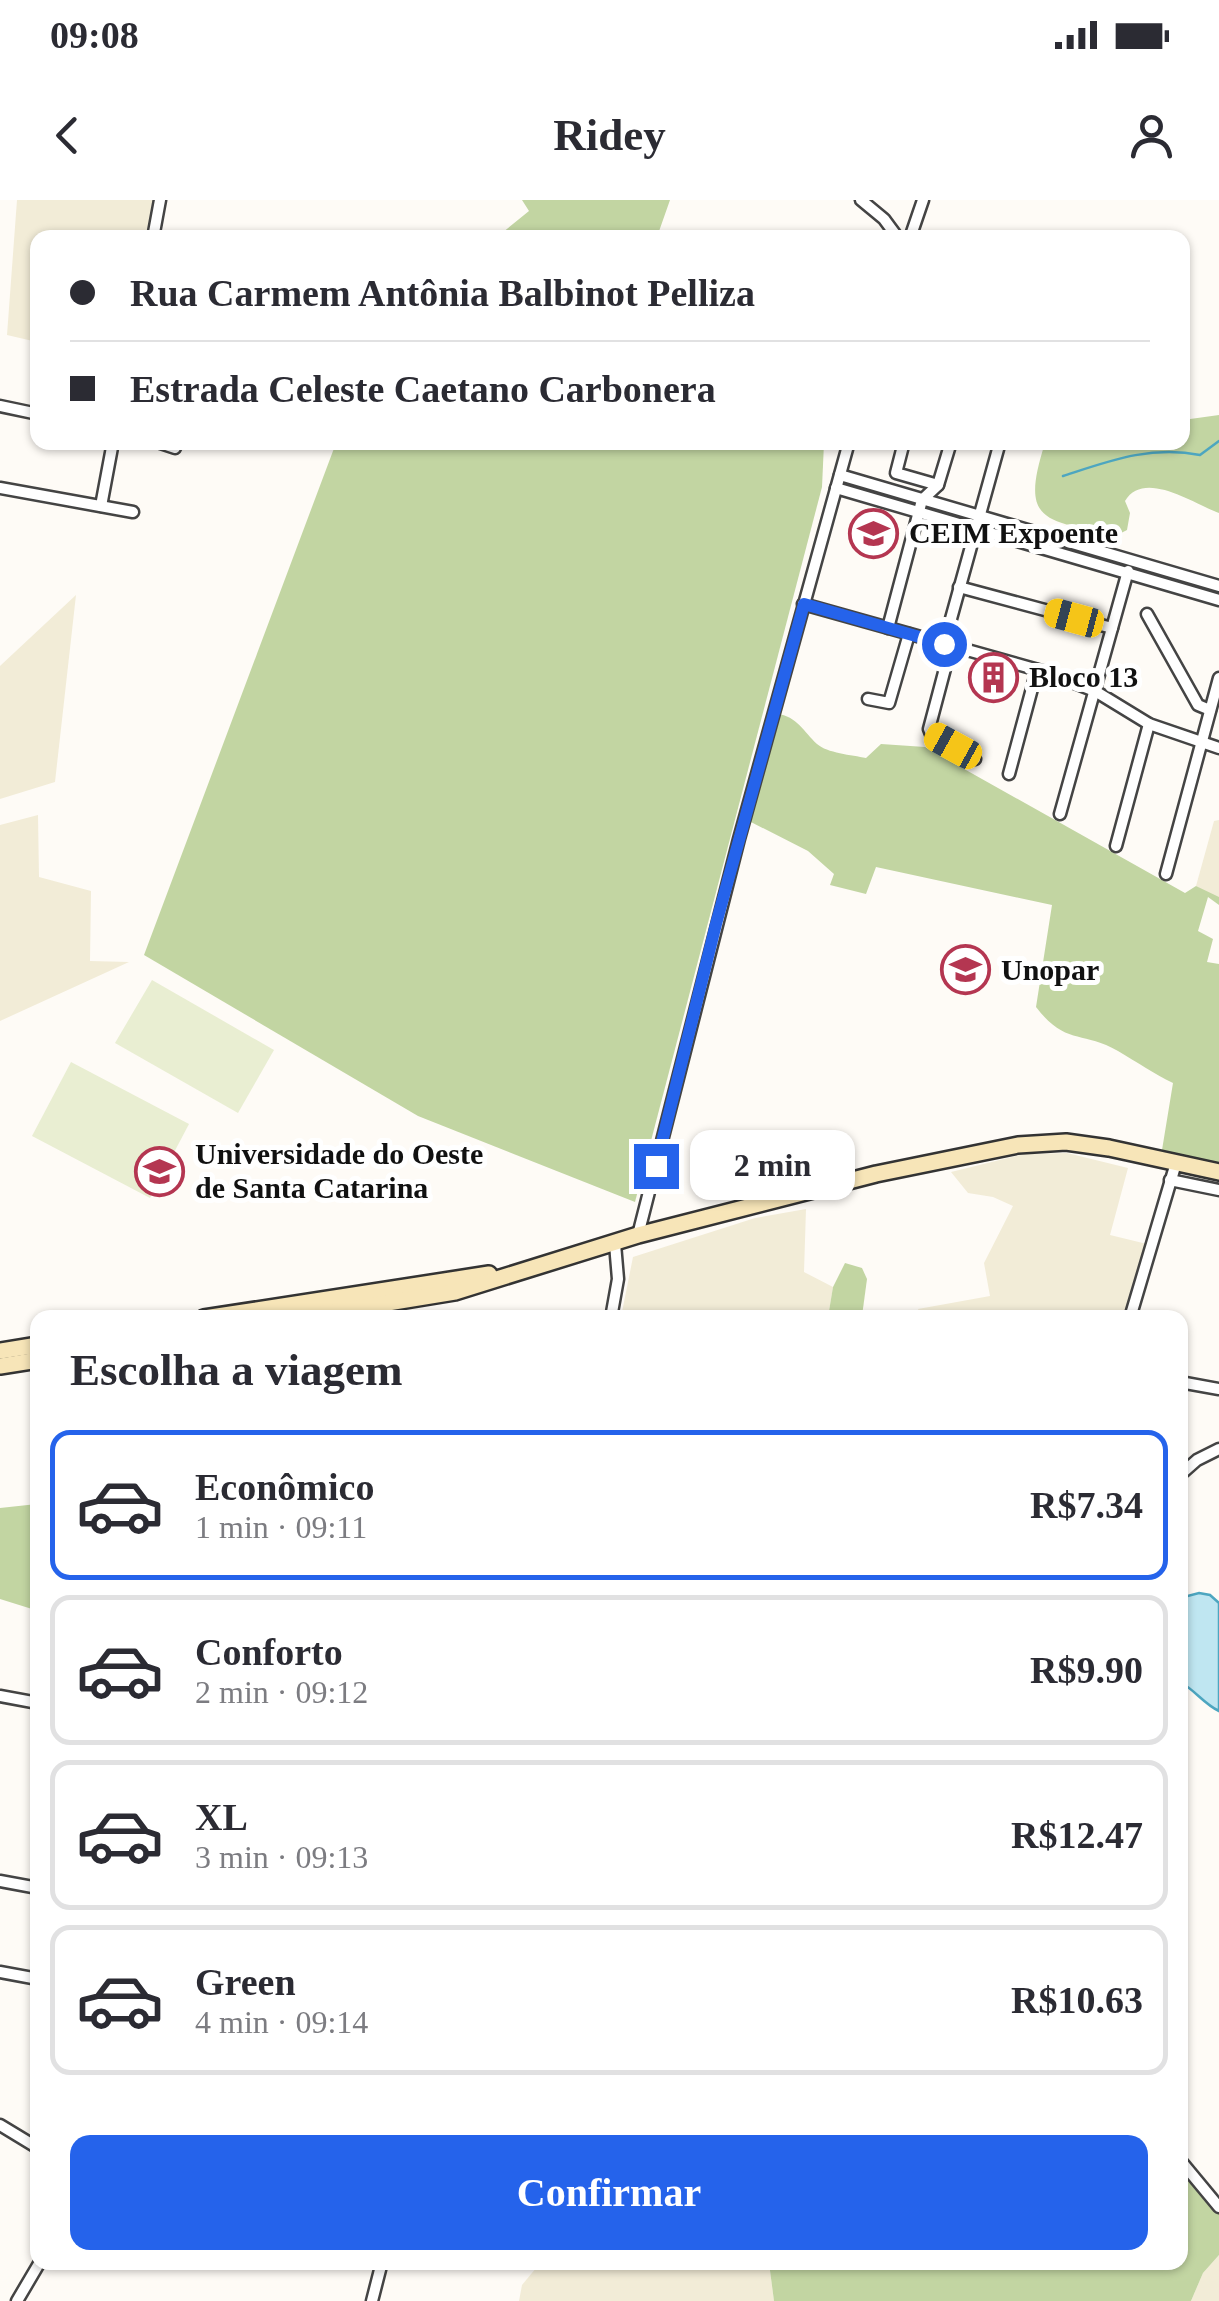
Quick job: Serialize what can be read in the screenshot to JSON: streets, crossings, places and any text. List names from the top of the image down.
{
  "places": {
    "school or university": ["CEIM Expoente", "Unopar", "Universidade do Oeste de Santa Catarina"],
    "building": ["Bloco 13"]
  },
  "page": {
    "status": "09:08",
    "header": "Ridey",
    "banner": ["Rua Carmem Antônia Balbinot Pelliza", "Estrada Celeste Caetano Carbonera"],
    "bubble": "2 min",
    "heading": "Escolha a viagem",
    "list": [
      {
        "name": "Econômico",
        "note": "1 min · 09:11",
        "value": "R$7.34"
      },
      {
        "name": "Conforto",
        "note": "2 min · 09:12",
        "value": "R$9.90"
      },
      {
        "name": "XL",
        "note": "3 min · 09:13",
        "value": "R$12.47"
      },
      {
        "name": "Green",
        "note": "4 min · 09:14",
        "value": "R$10.63"
      }
    ],
    "buttons": "Confirmar"
  }
}
